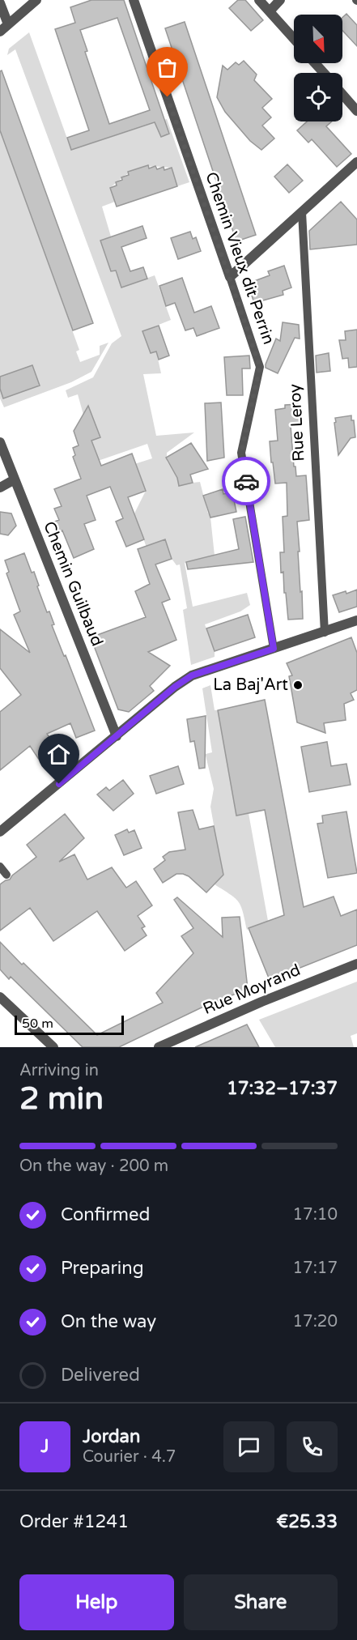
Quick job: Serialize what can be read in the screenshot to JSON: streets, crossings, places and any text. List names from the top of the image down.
{
  "streets": {
    "street": ["Chemin Vieux dit Perrin", "Chemin Guilbaud", "Rue Moyrand"],
    "lane": ["Rue Leroy"]
  },
  "places": ["La Baj'Art"],
  "scale_bar": "50 m",
  "north": "bottom right",
  "page": {
    "scale": "50 m",
    "heading": ["2 min", "Arriving in", "17:32–17:37"],
    "panel": [
      "Jordan",
      "Courier · 4.7",
      "Order #1241",
      "€25.33"
    ],
    "bar": "On the way · 200 m",
    "list": [
      ["Confirmed", "17:10"],
      ["Preparing", "17:17"],
      ["On the way", "17:20"],
      "Delivered"
    ],
    "round": "J",
    "buttons": ["Help", "Share"]
  }
}
